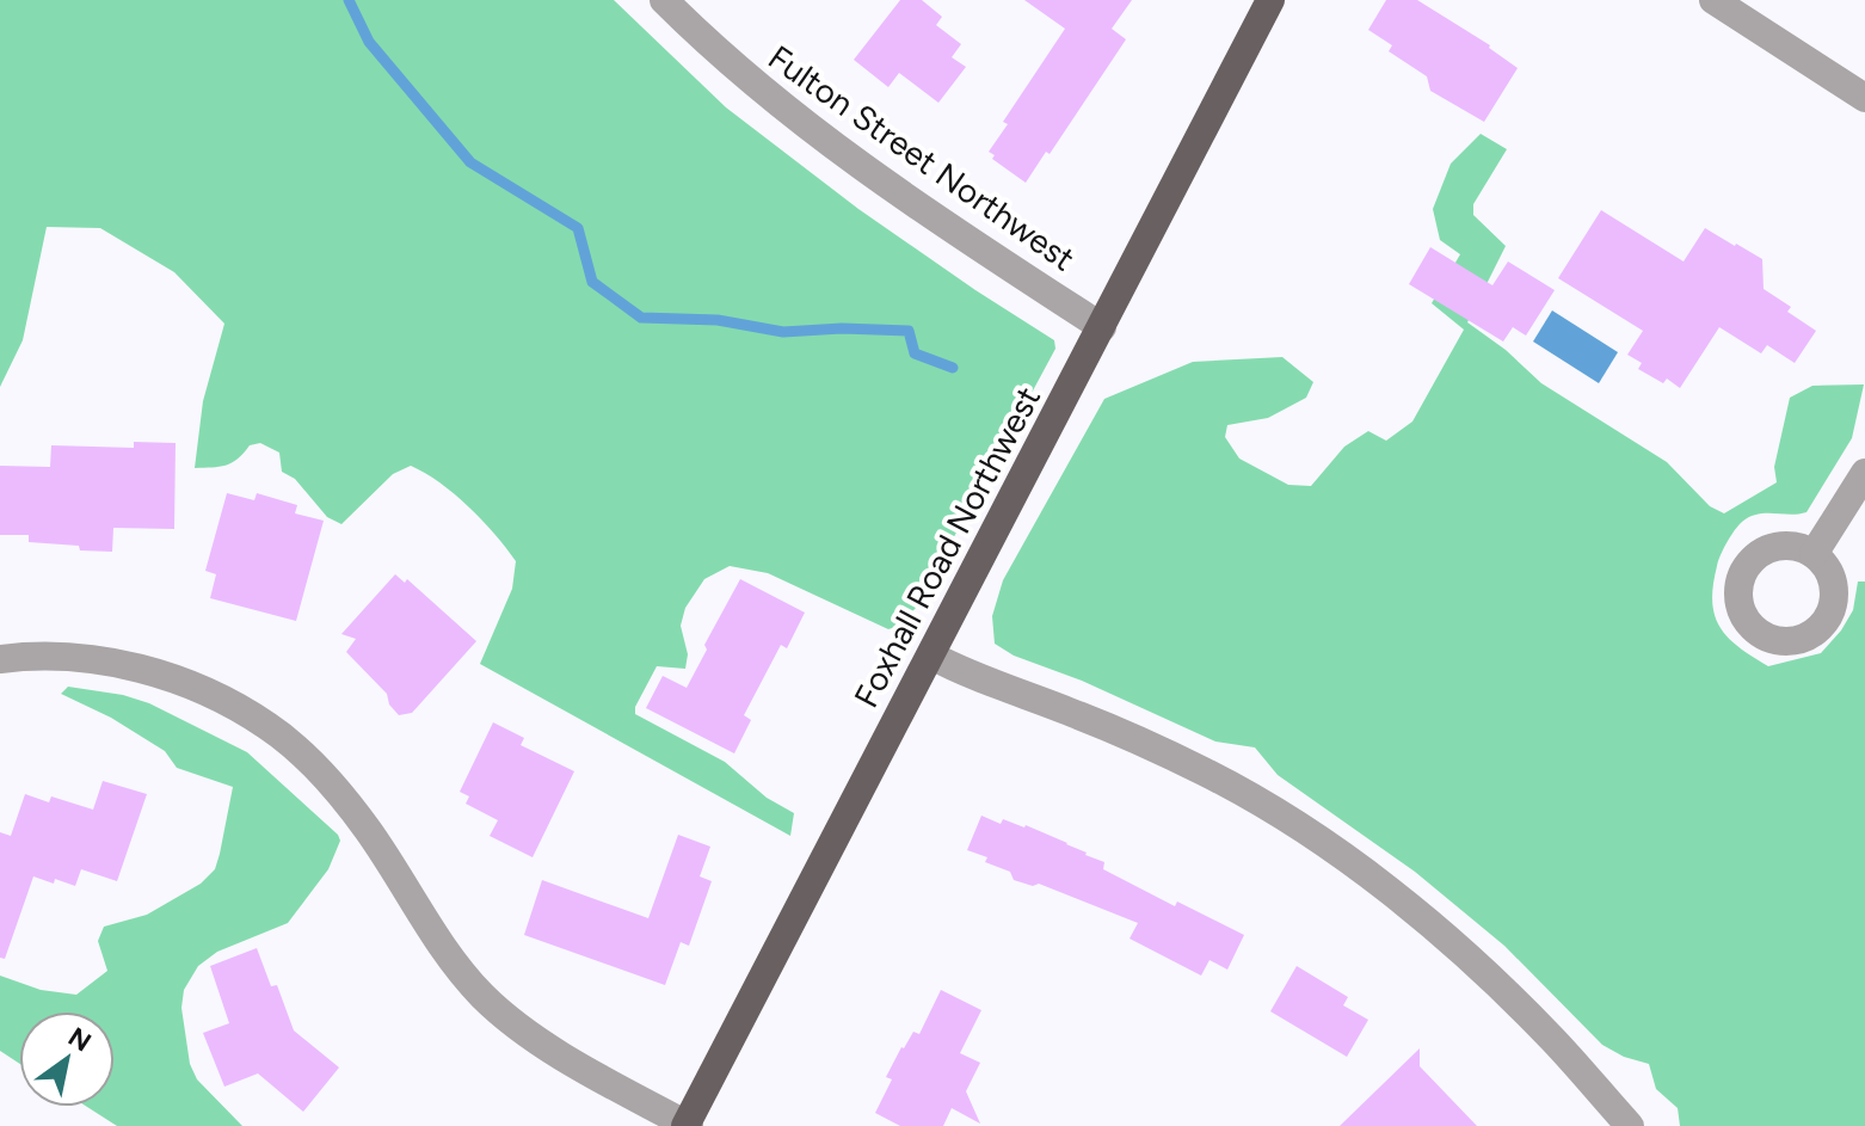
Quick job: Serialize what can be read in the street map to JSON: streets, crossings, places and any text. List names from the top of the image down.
{
  "streets": {
    "main road": ["Foxhall Road Northwest"],
    "street": ["Fulton Street Northwest"]
  },
  "crossings": [
    ["Fulton Street Northwest", "Foxhall Road Northwest"]
  ],
  "north": "top right"
}
